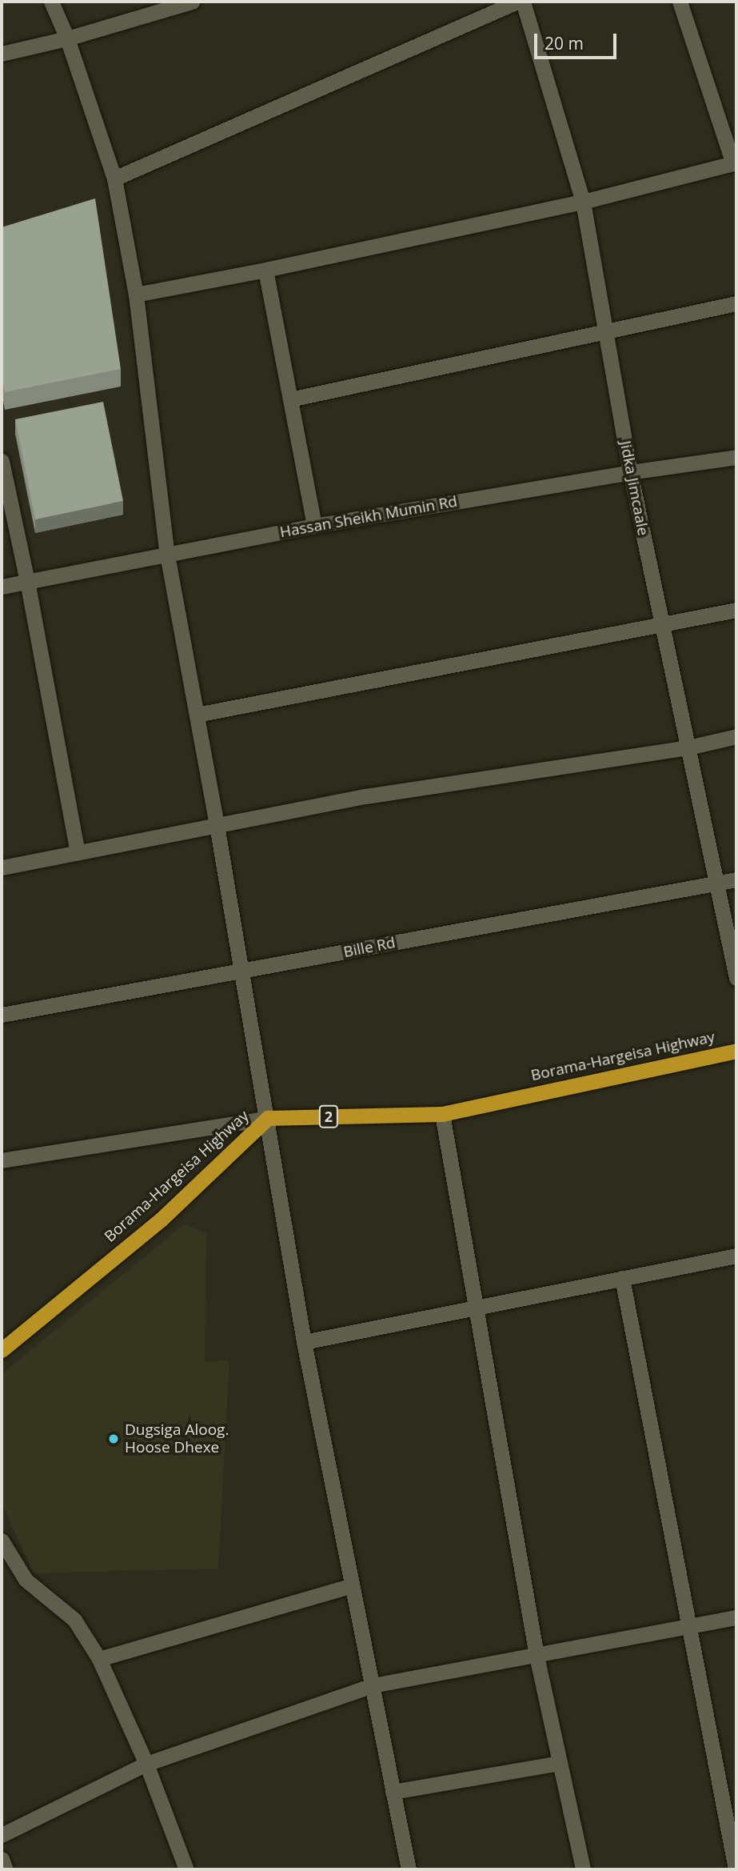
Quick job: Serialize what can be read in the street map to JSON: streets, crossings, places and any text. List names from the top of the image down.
{
  "streets": {
    "highway": ["Borama-Hargeisa Highway", "2"],
    "street": ["Jidka Jimcaale", "Hassan Sheikh Mumin Rd", "Bille Rd"]
  },
  "crossings": [
    ["Jidka Jimcaale", "Hassan Sheikh Mumin Rd"],
    ["Jidka Jimcaale", "Bille Rd"]
  ],
  "places": ["Dugsiga Aloog. Hoose Dhexe"],
  "scale_bar": "20 m"
}
